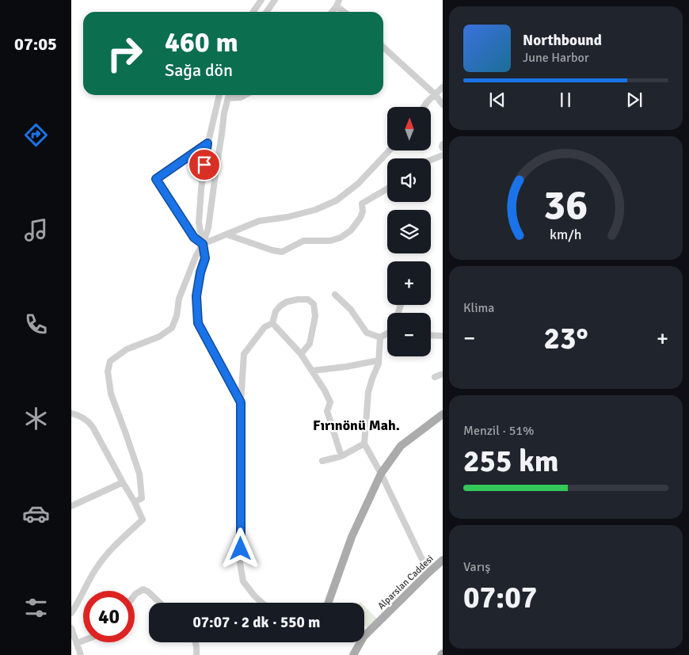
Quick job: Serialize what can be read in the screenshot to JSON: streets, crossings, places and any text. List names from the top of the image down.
{
  "streets": {
    "main road": ["Alparslan Caddesi"]
  },
  "districts": ["Fırınönü Mah."],
  "north": "top",
  "page": {
    "tabs": "07:05",
    "turn": ["460 m", "Sağa dön"],
    "song": ["Northbound", "June Harbor"],
    "map_buttons": ["+", "−"],
    "tile": [
      "Klima",
      ["Menzil · 51%", "255 km"],
      ["Varış", "07:07"]
    ],
    "heat": ["−", "23°", "+"],
    "limit": "40",
    "trip": "07:07 · 2 dk · 550 m",
    "gauge": ["36", "km/h"]
  }
}
